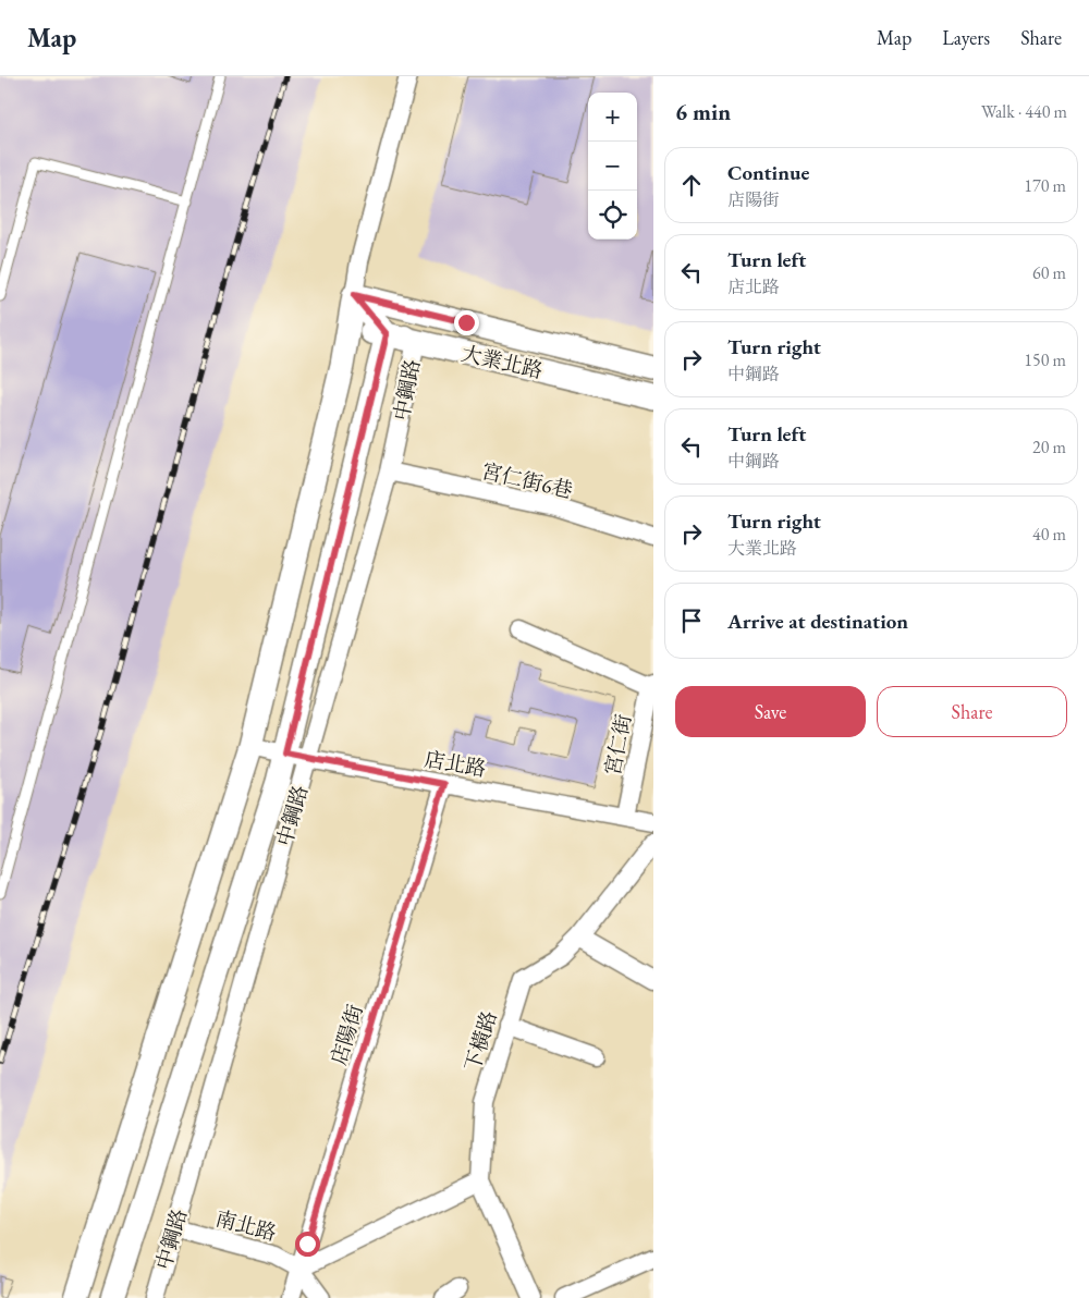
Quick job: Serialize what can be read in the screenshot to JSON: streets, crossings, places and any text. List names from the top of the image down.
{
  "streets": {
    "street": [
      "大業北路",
      "中鋼路",
      "宮仁街6巷",
      "宮仁街",
      "店北路",
      "店陽街",
      "下橫路",
      "南北路"
    ]
  },
  "crossings": [
    ["大業北路", "中鋼路"],
    ["中鋼路", "宮仁街6巷"],
    ["中鋼路", "店北路"],
    ["中鋼路", "南北路"],
    ["宮仁街", "店北路"],
    ["店北路", "店陽街"],
    ["店陽街", "南北路"]
  ],
  "page": {
    "header": "Map",
    "nav": ["Map", "Layers", "Share"],
    "heading": ["6 min", "Walk · 440 m"],
    "map_buttons": ["+", "−"],
    "list": [
      ["Continue", "店陽街", "170 m"],
      ["Turn left", "店北路", "60 m"],
      ["Turn right", "中鋼路", "150 m"],
      ["Turn left", "中鋼路", "20 m"],
      ["Turn right", "大業北路", "40 m"],
      "Arrive at destination"
    ],
    "buttons": ["Save", "Share"]
  }
}
